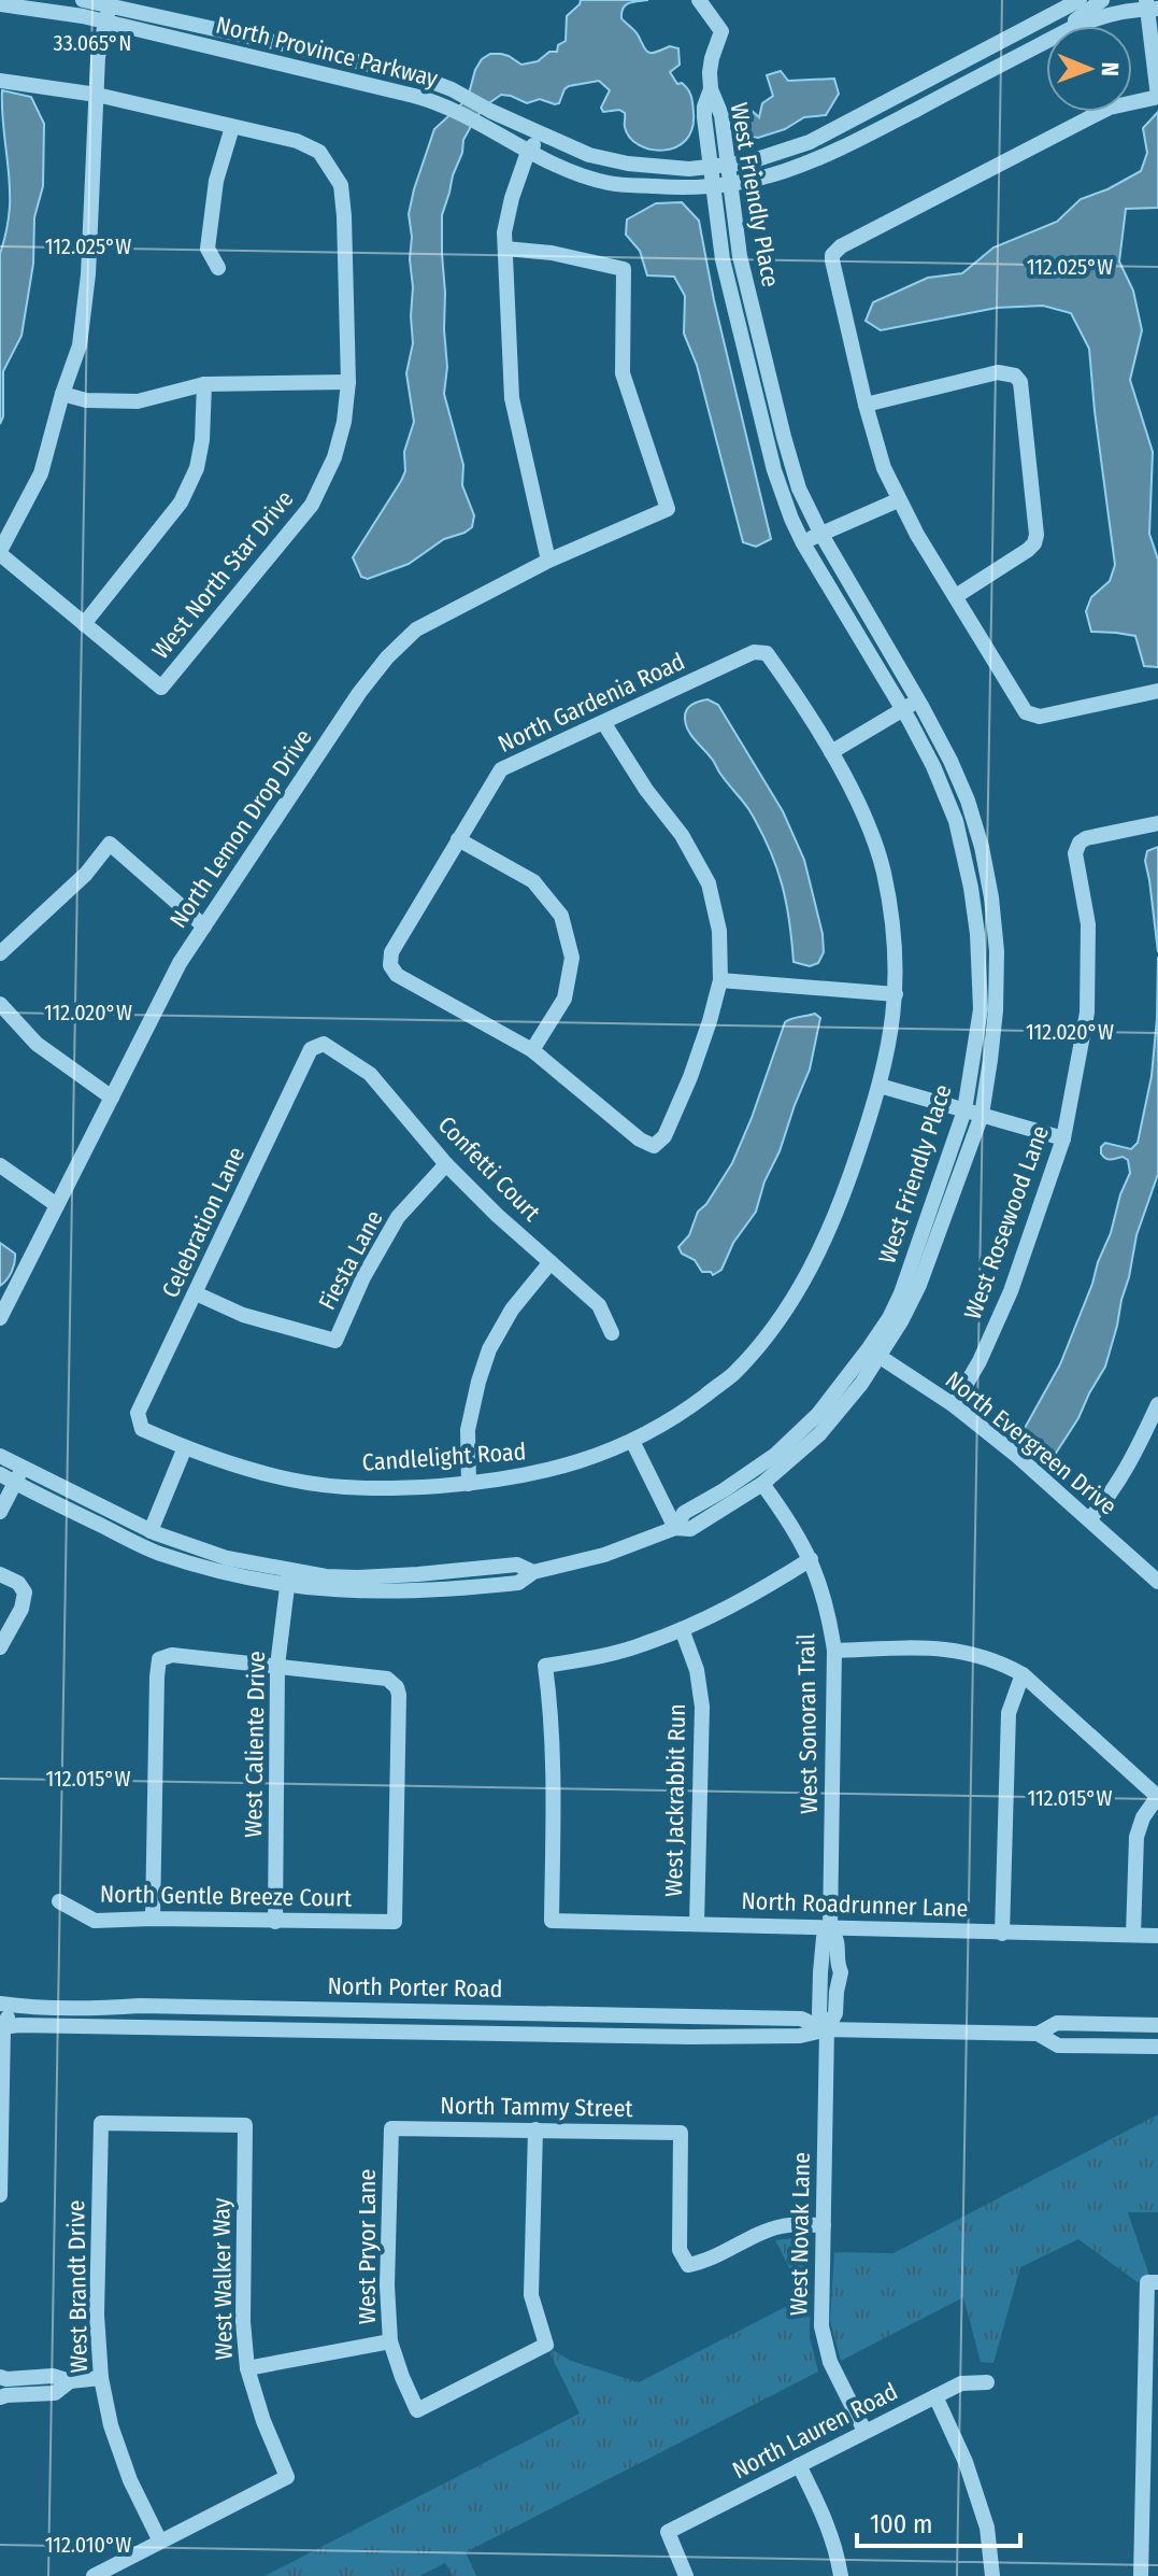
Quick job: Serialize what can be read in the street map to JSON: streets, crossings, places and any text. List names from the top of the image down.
{
  "streets": {
    "street": [
      "North Province Parkway",
      "West Friendly Place",
      "West North Star Drive",
      "North Gardenia Road",
      "North Lemon Drop Drive",
      "Confetti Court",
      "Celebration Lane",
      "West Rosewood Lane",
      "Fiesta Lane",
      "North Evergreen Drive",
      "Candlelight Road",
      "West Sonoran Trail",
      "West Caliente Drive",
      "West Jackrabbit Run",
      "North Gentle Breeze Court",
      "North Roadrunner Lane",
      "North Porter Road",
      "North Tammy Street",
      "West Novak Lane",
      "West Pryor Lane",
      "West Walker Way",
      "West Brandt Drive",
      "North Lauren Road"
    ]
  },
  "crossings": [
    ["North Province Parkway", "West Friendly Place"],
    ["West Friendly Place", "North Evergreen Drive"],
    ["West Friendly Place", "West Sonoran Trail"],
    ["West Friendly Place", "West Caliente Drive"],
    ["North Gardenia Road", "Candlelight Road"],
    ["Confetti Court", "Celebration Lane"],
    ["Confetti Court", "Fiesta Lane"],
    ["Celebration Lane", "Fiesta Lane"],
    ["Celebration Lane", "Candlelight Road"],
    ["West Rosewood Lane", "North Evergreen Drive"],
    ["West Sonoran Trail", "North Roadrunner Lane"],
    ["West Sonoran Trail", "North Porter Road"],
    ["West Sonoran Trail", "West Novak Lane"],
    ["West Caliente Drive", "North Gentle Breeze Court"],
    ["West Jackrabbit Run", "North Roadrunner Lane"],
    ["North Porter Road", "West Novak Lane"],
    ["North Tammy Street", "West Novak Lane"],
    ["North Tammy Street", "West Pryor Lane"],
    ["West Novak Lane", "North Lauren Road"],
    ["West Walker Way", "West Brandt Drive"]
  ],
  "scale_bar": "100 m",
  "north": "right",
  "coordinates": [
    "33.065°N",
    "112.025°W",
    "112.020°W",
    "112.015°W",
    "112.010°W"
  ]
}
